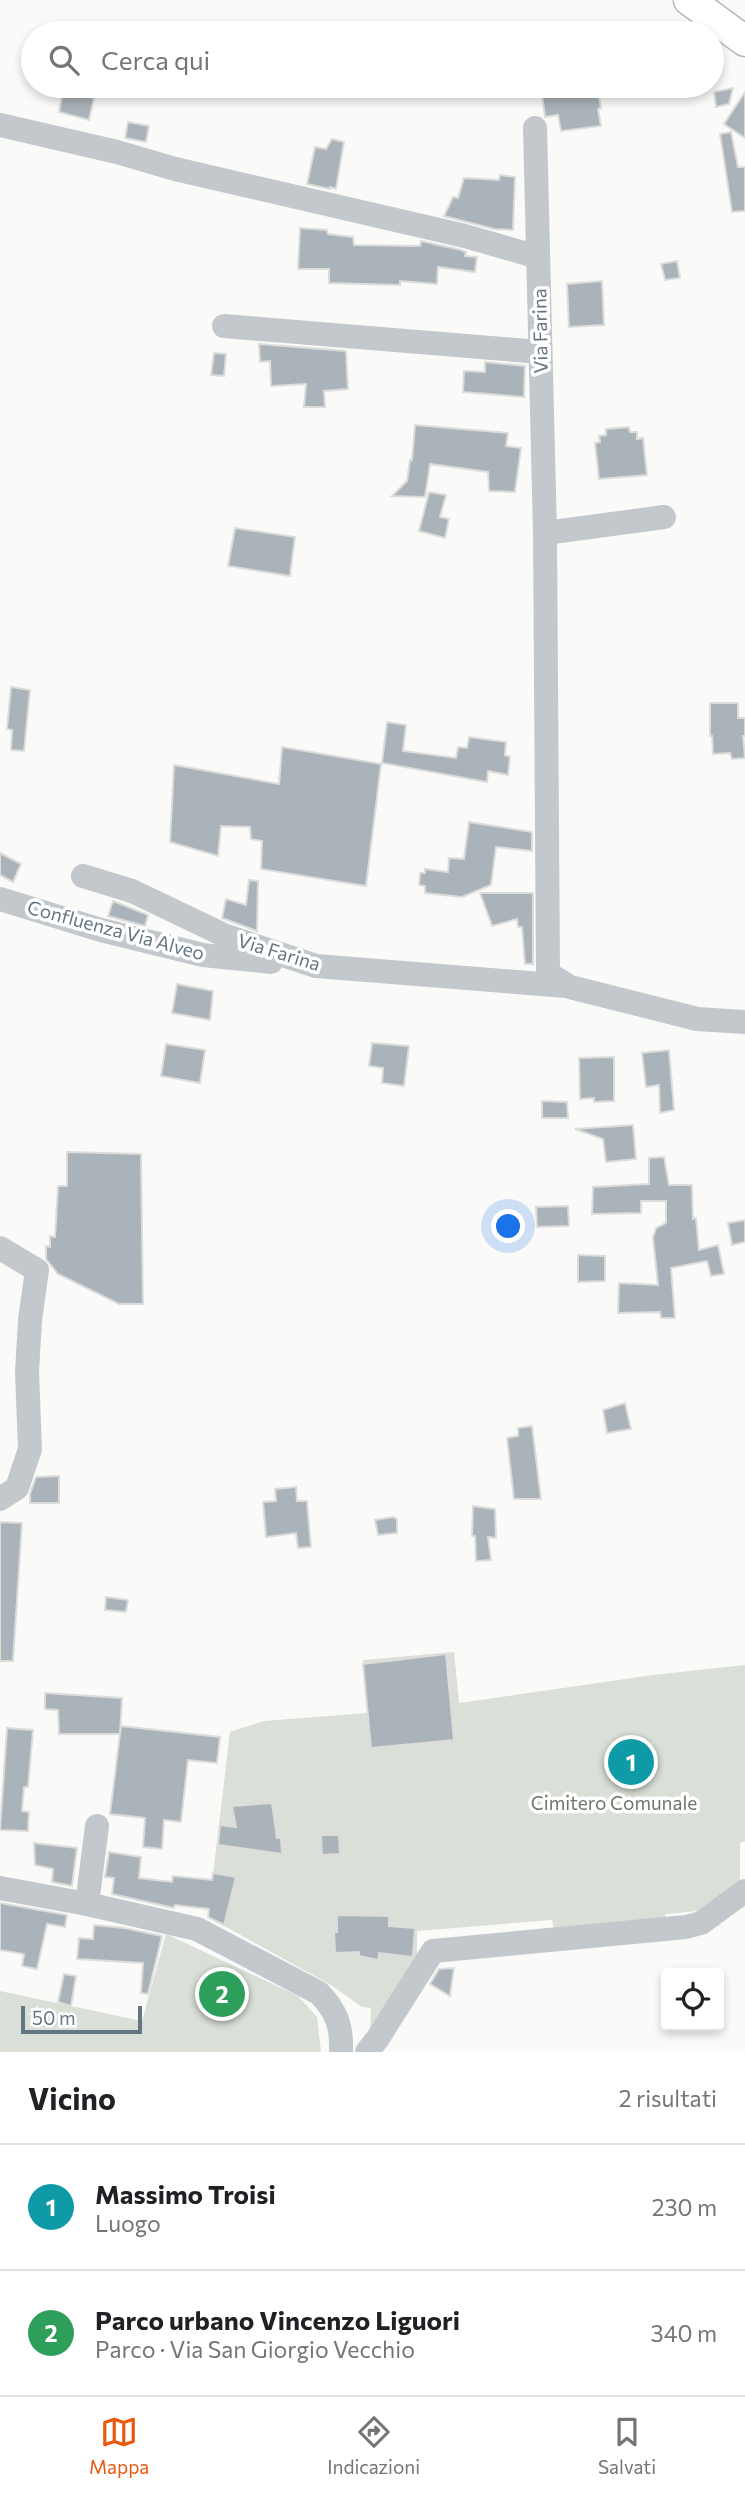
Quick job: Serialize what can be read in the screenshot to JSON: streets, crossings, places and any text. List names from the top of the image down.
{
  "streets": {
    "street": ["Via Farina", "Confluenza Via Alveo"]
  },
  "crossings": [
    ["Via Farina", "Confluenza Via Alveo"]
  ],
  "parks": ["Cimitero Comunale"],
  "scale_bar": "50 m",
  "page": {
    "search": "Cerca qui",
    "pins": ["1", "2"],
    "scale": "50 m",
    "heading": ["Vicino", "2 risultati"],
    "list": [
      {
        "mark": "1",
        "name": "Massimo Troisi",
        "note": "Luogo",
        "value": "230 m"
      },
      {
        "mark": "2",
        "name": "Parco urbano Vincenzo Liguori",
        "note": "Parco · Via San Giorgio Vecchio",
        "value": "340 m"
      }
    ],
    "nav": ["Mappa", "Indicazioni", "Salvati"]
  }
}
